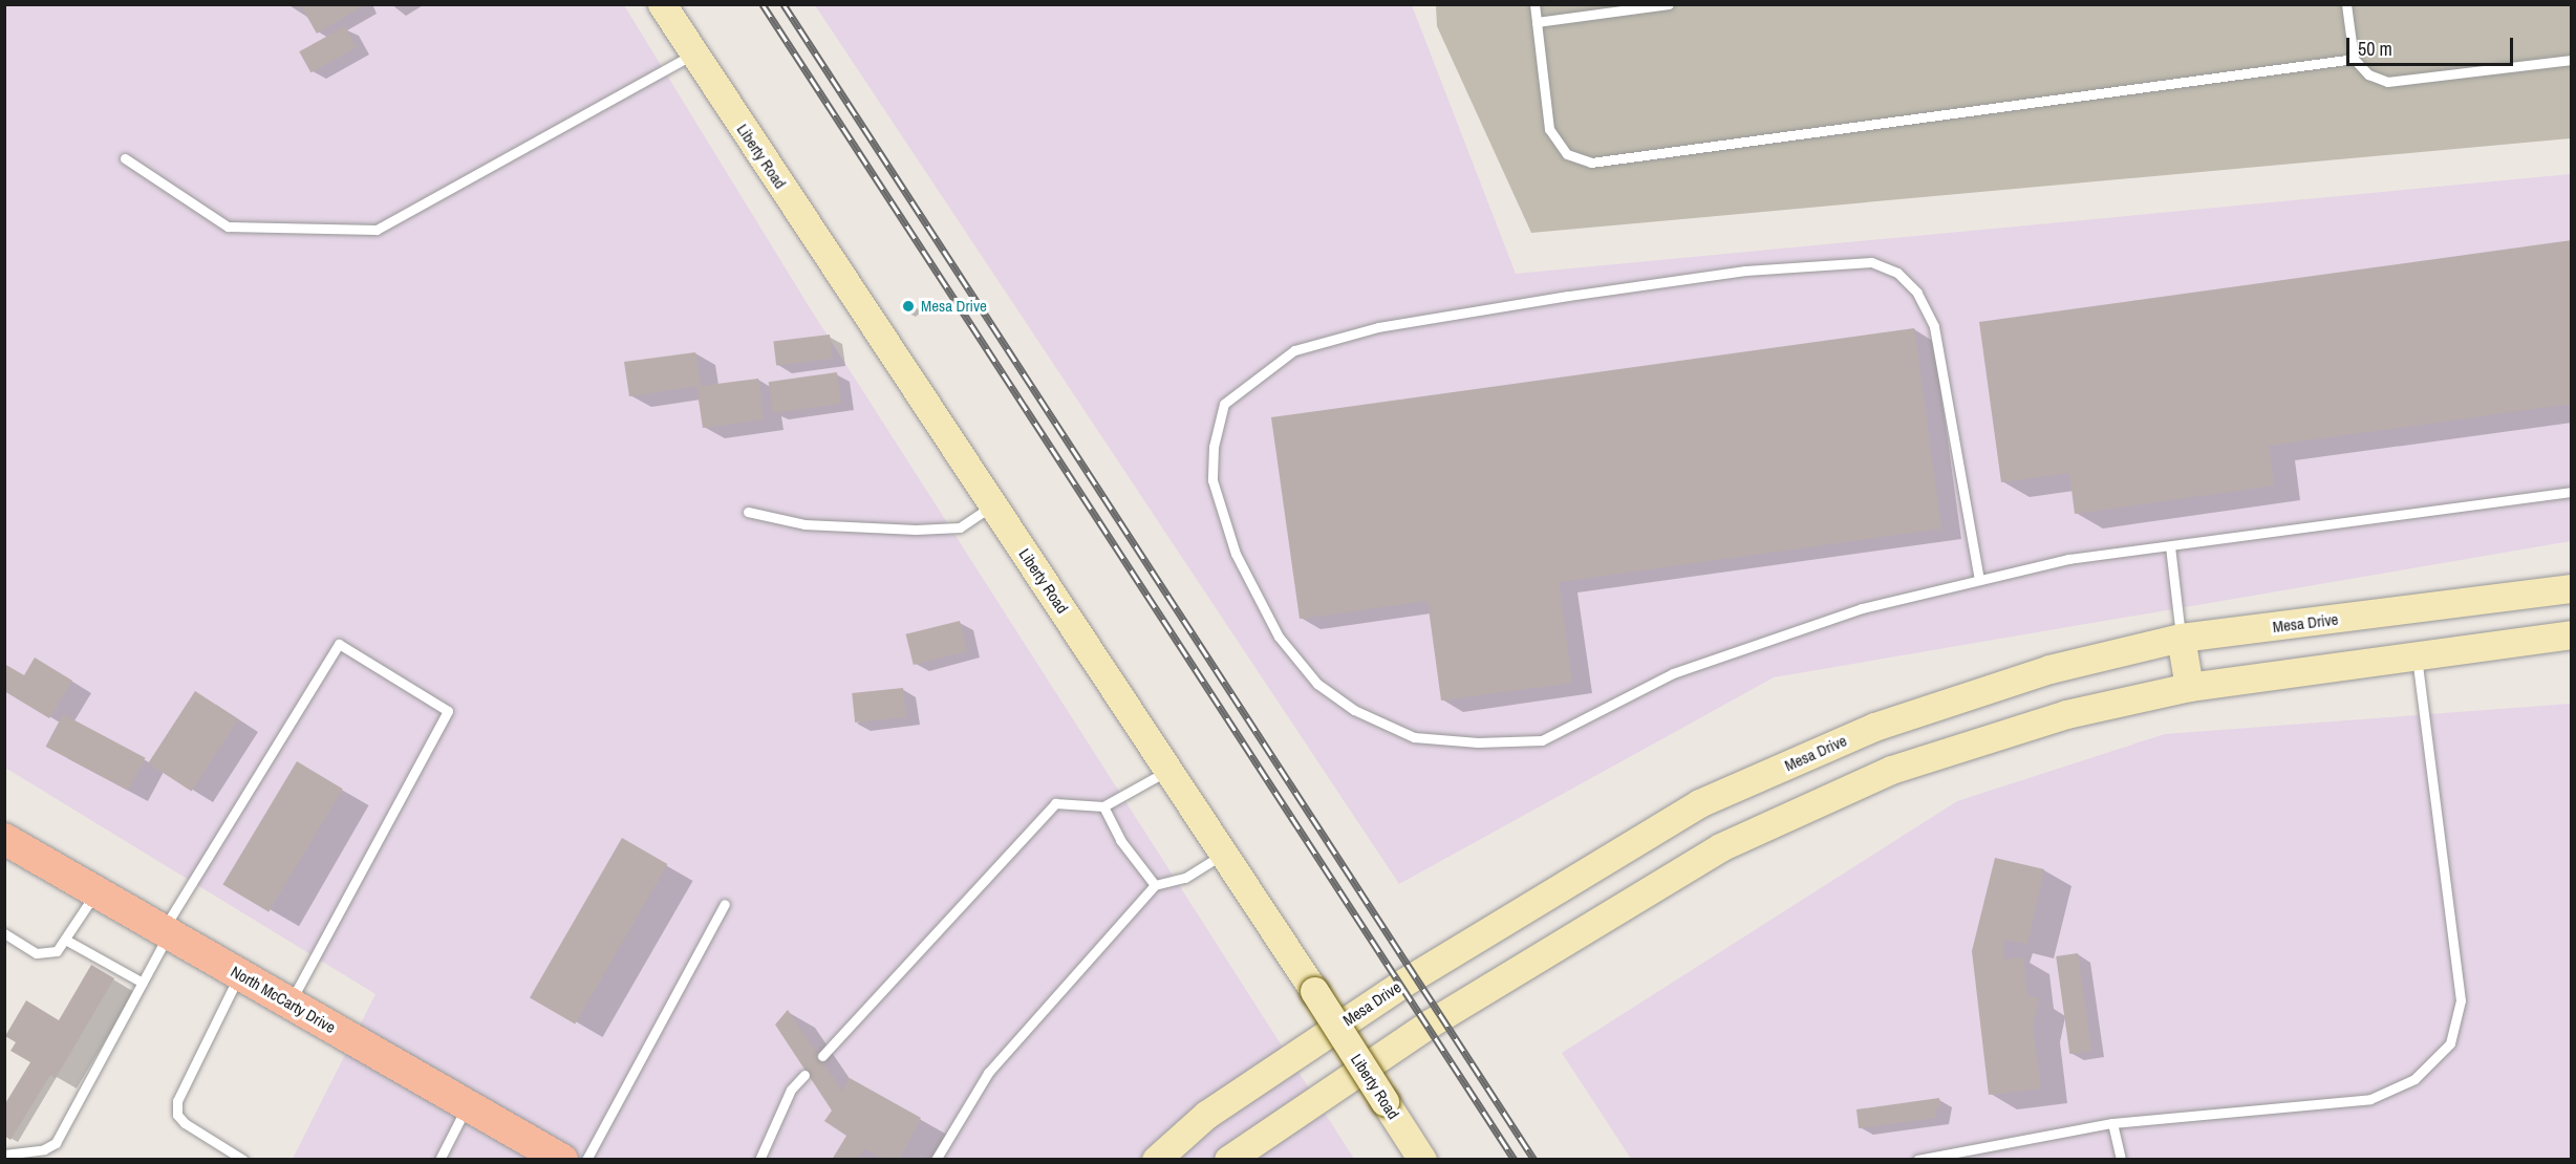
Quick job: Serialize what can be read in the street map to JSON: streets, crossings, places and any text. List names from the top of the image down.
{
  "streets": {
    "main road": ["Liberty Road", "Mesa Drive", "North McCarty Drive"]
  },
  "places": ["Mesa Drive"],
  "scale_bar": "50 m"
}
